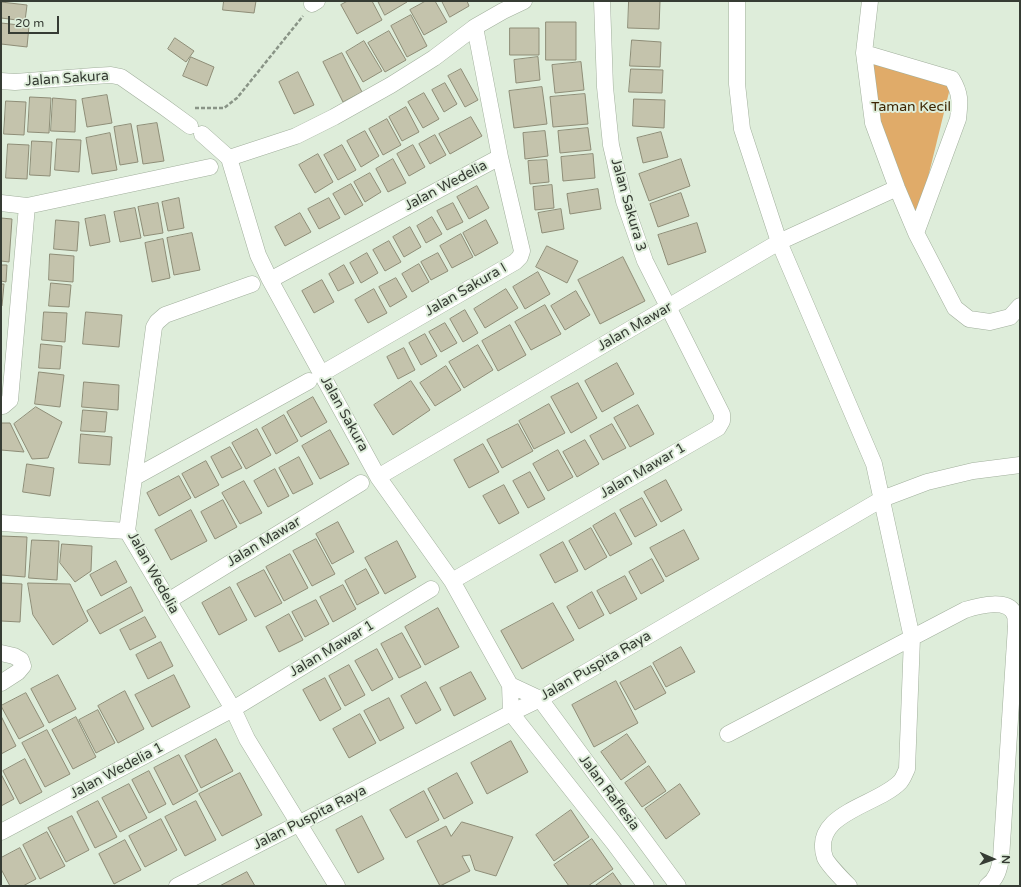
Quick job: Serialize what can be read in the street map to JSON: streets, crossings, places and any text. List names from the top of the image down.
{
  "streets": {
    "street": [
      "Jalan Sakura",
      "Jalan Wedelia",
      "Jalan Sakura 3",
      "Jalan Sakura I",
      "Jalan Mawar",
      "Jalan Mawar 1",
      "Jalan Puspita Raya",
      "Jalan Wedelia 1",
      "Jalan Raflesia"
    ]
  },
  "crossings": [
    ["Jalan Sakura", "Jalan Wedelia"],
    ["Jalan Sakura", "Jalan Sakura I"],
    ["Jalan Sakura", "Jalan Mawar"],
    ["Jalan Sakura", "Jalan Mawar 1"],
    ["Jalan Sakura", "Jalan Puspita Raya"],
    ["Jalan Sakura", "Jalan Raflesia"],
    ["Jalan Wedelia", "Jalan Sakura I"],
    ["Jalan Wedelia", "Jalan Mawar"],
    ["Jalan Wedelia", "Jalan Mawar 1"],
    ["Jalan Wedelia", "Jalan Puspita Raya"],
    ["Jalan Wedelia", "Jalan Wedelia 1"],
    ["Jalan Sakura 3", "Jalan Mawar"],
    ["Jalan Sakura 3", "Jalan Mawar 1"],
    ["Jalan Mawar", "Jalan Mawar 1"],
    ["Jalan Mawar 1", "Jalan Wedelia 1"],
    ["Jalan Puspita Raya", "Jalan Raflesia"]
  ],
  "parks": ["Taman Kecil"],
  "scale_bar": "20 m",
  "north": "right"
}
